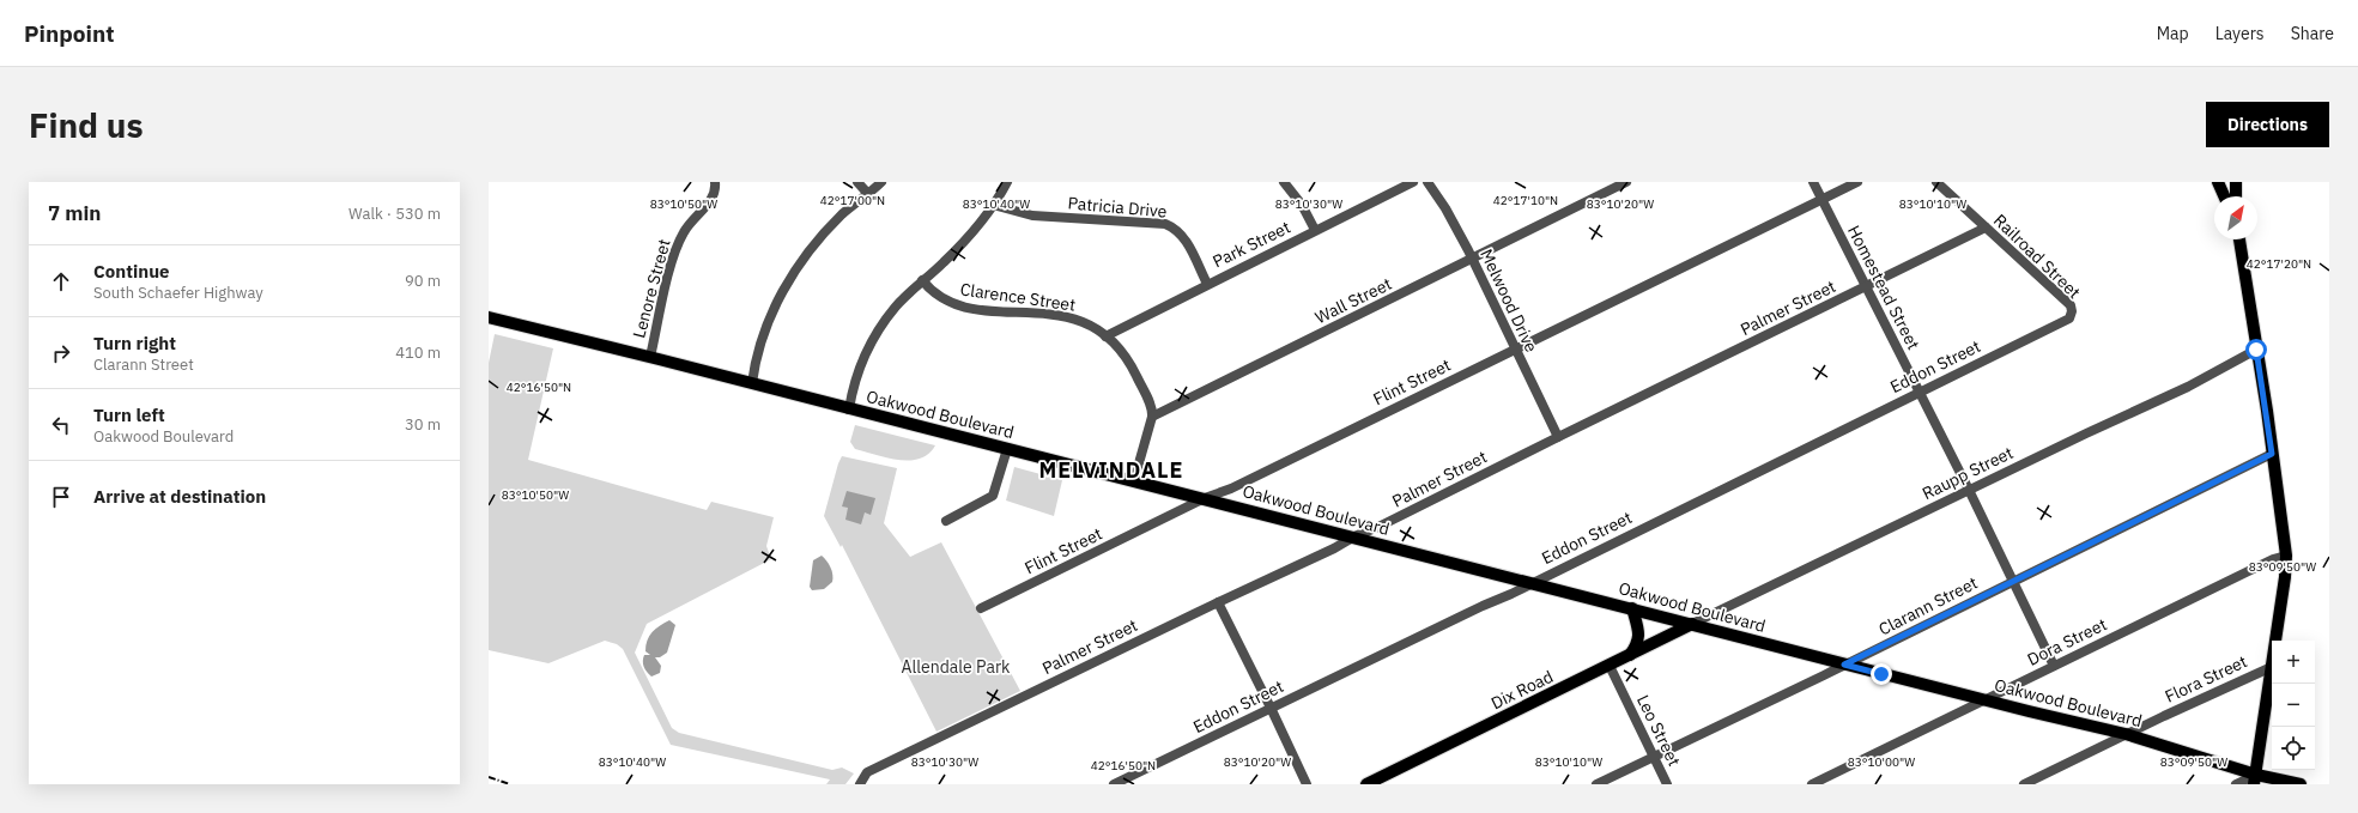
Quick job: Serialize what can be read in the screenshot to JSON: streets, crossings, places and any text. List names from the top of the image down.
{
  "streets": {
    "main road": ["Oakwood Boulevard", "Dix Road"],
    "street": [
      "Patricia Drive",
      "Park Street",
      "Railroad Street",
      "Homestead Street",
      "Lenore Street",
      "Clarence Street",
      "Wall Street",
      "Melwood Drive",
      "Palmer Street",
      "Eddon Street",
      "Flint Street",
      "Raupp Street",
      "Clarann Street",
      "Dora Street",
      "Flora Street",
      "Leo Street"
    ]
  },
  "crossings": [
    ["Patricia Drive", "Park Street"],
    ["Park Street", "Clarence Street"],
    ["Railroad Street", "Palmer Street"],
    ["Railroad Street", "Eddon Street"],
    ["Homestead Street", "Palmer Street"],
    ["Homestead Street", "Eddon Street"],
    ["Homestead Street", "Flint Street"],
    ["Homestead Street", "Raupp Street"],
    ["Homestead Street", "Clarann Street"],
    ["Homestead Street", "Dora Street"],
    ["Lenore Street", "Oakwood Boulevard"],
    ["Clarence Street", "Wall Street"],
    ["Wall Street", "Melwood Drive"],
    ["Melwood Drive", "Palmer Street"],
    ["Melwood Drive", "Flint Street"],
    ["Palmer Street", "Oakwood Boulevard"],
    ["Eddon Street", "Oakwood Boulevard"],
    ["Flint Street", "Oakwood Boulevard"],
    ["Oakwood Boulevard", "Raupp Street"],
    ["Oakwood Boulevard", "Clarann Street"],
    ["Oakwood Boulevard", "Dora Street"],
    ["Oakwood Boulevard", "Flora Street"],
    ["Oakwood Boulevard", "Dix Road"],
    ["Raupp Street", "Dix Road"],
    ["Clarann Street", "Leo Street"],
    ["Dix Road", "Leo Street"]
  ],
  "districts": ["MELVINDALE"],
  "parks": ["Allendale Park"],
  "north": "top right",
  "page": {
    "header": "Pinpoint",
    "nav": ["Map", "Layers", "Share"],
    "buttons": "Directions",
    "title": "Find us",
    "heading": ["7 min", "Walk · 530 m"],
    "list": [
      ["Continue", "South Schaefer Highway", "90 m"],
      ["Turn right", "Clarann Street", "410 m"],
      ["Turn left", "Oakwood Boulevard", "30 m"],
      "Arrive at destination"
    ],
    "map_buttons": ["+", "−"]
  },
  "coordinates": [
    "42°17'10\"N",
    "42°17'00\"N",
    "83°10'50\"W",
    "83°10'40\"W",
    "83°10'30\"W",
    "83°10'20\"W",
    "83°10'10\"W",
    "42°17'20\"N",
    "42°16'50\"N",
    "83°09'50\"W",
    "83°10'00\"W"
  ]
}
